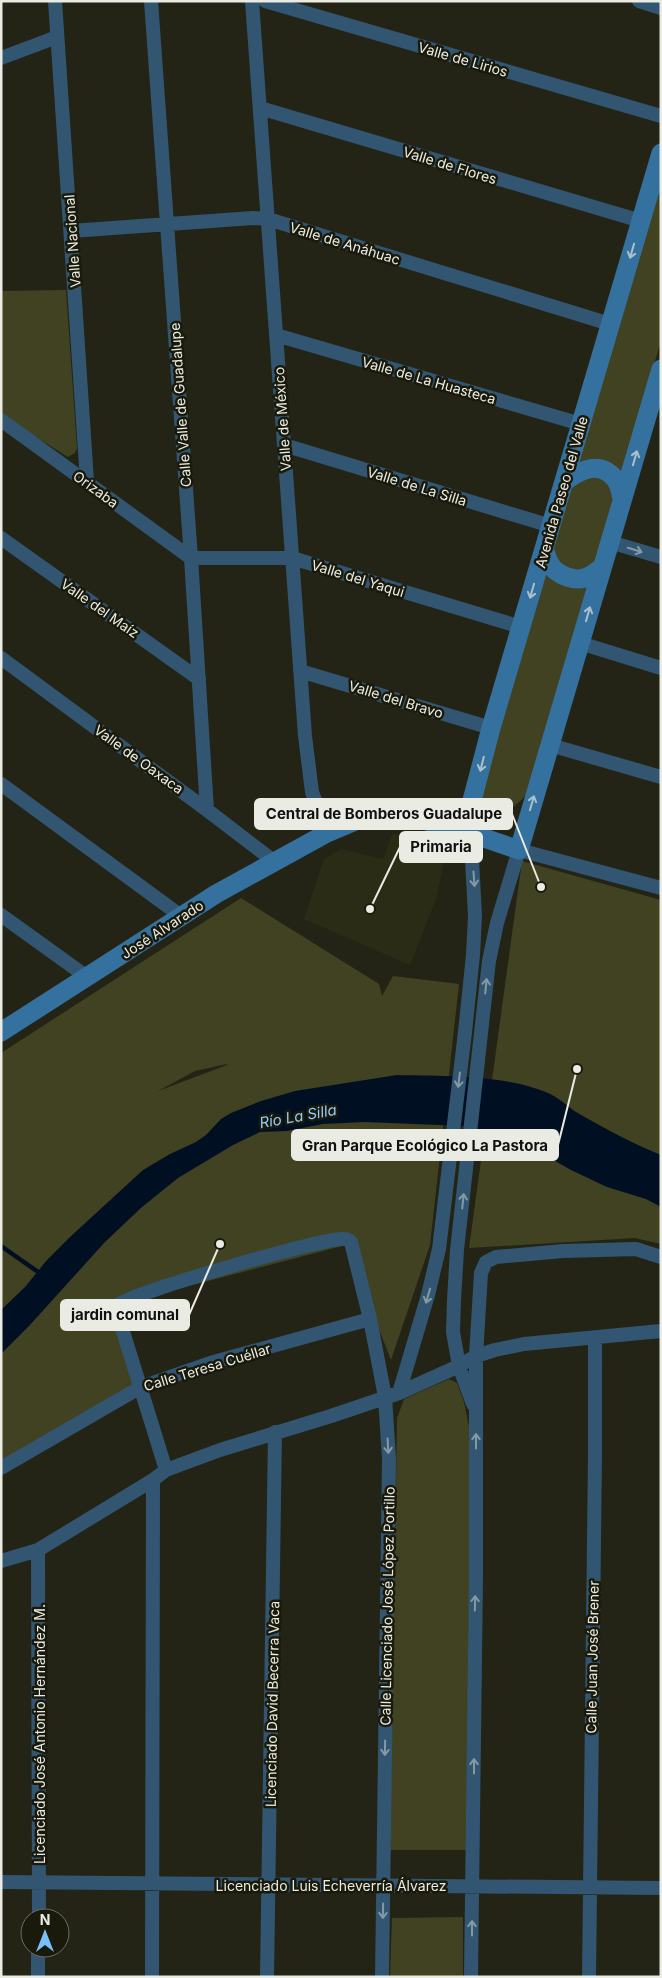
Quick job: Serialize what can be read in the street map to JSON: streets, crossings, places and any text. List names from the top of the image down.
{
  "streets": {
    "street": [
      "Valle de Lirios",
      "Valle de Flores",
      "Valle Nacional",
      "Valle de Anáhuac",
      "Valle de La Huasteca",
      "Calle Valle de Guadalupe",
      "Valle de México",
      "Valle de La Silla",
      "Orizaba",
      "Avenida Paseo del Valle",
      "Valle del Yaqui",
      "Valle del Maíz",
      "Valle del Bravo",
      "Valle de Oaxaca",
      "José Alvarado",
      "Calle Teresa Cuéllar",
      "Calle Licenciado José López Portillo",
      "Calle Juan José Brener",
      "Licenciado David Becerra Vaca",
      "Licenciado José Antonio Hernández M.",
      "Licenciado Luis Echeverría Álvarez"
    ]
  },
  "crossings": [
    ["Valle de Flores", "Valle de México"],
    ["Valle de Flores", "Avenida Paseo del Valle"],
    ["Valle Nacional", "Valle de Anáhuac"],
    ["Valle Nacional", "Orizaba"],
    ["Valle de Anáhuac", "Calle Valle de Guadalupe"],
    ["Valle de Anáhuac", "Valle de México"],
    ["Valle de Anáhuac", "Avenida Paseo del Valle"],
    ["Valle de La Huasteca", "Valle de México"],
    ["Valle de La Huasteca", "Avenida Paseo del Valle"],
    ["Calle Valle de Guadalupe", "Orizaba"],
    ["Calle Valle de Guadalupe", "Valle del Yaqui"],
    ["Calle Valle de Guadalupe", "Valle del Maíz"],
    ["Calle Valle de Guadalupe", "Valle de Oaxaca"],
    ["Valle de México", "Valle de La Silla"],
    ["Valle de México", "Valle del Yaqui"],
    ["Valle de México", "Valle del Bravo"],
    ["Valle de México", "José Alvarado"],
    ["Valle de La Silla", "Avenida Paseo del Valle"],
    ["Orizaba", "Valle del Yaqui"],
    ["Avenida Paseo del Valle", "Valle del Yaqui"],
    ["Avenida Paseo del Valle", "Valle del Bravo"],
    ["Avenida Paseo del Valle", "José Alvarado"],
    ["Avenida Paseo del Valle", "Calle Licenciado José López Portillo"],
    ["Valle de Oaxaca", "José Alvarado"],
    ["José Alvarado", "Calle Licenciado José López Portillo"],
    ["Calle Teresa Cuéllar", "Calle Licenciado José López Portillo"],
    ["Calle Licenciado José López Portillo", "Licenciado Luis Echeverría Álvarez"],
    ["Calle Juan José Brener", "Licenciado Luis Echeverría Álvarez"],
    ["Licenciado David Becerra Vaca", "Licenciado Luis Echeverría Álvarez"],
    ["Licenciado José Antonio Hernández M.", "Licenciado Luis Echeverría Álvarez"]
  ],
  "water": ["Río La Silla"],
  "places": [
    "Central de Bomberos Guadalupe",
    "Primaria",
    "Gran Parque Ecológico La Pastora",
    "jardin comunal"
  ],
  "north": "top"
}
